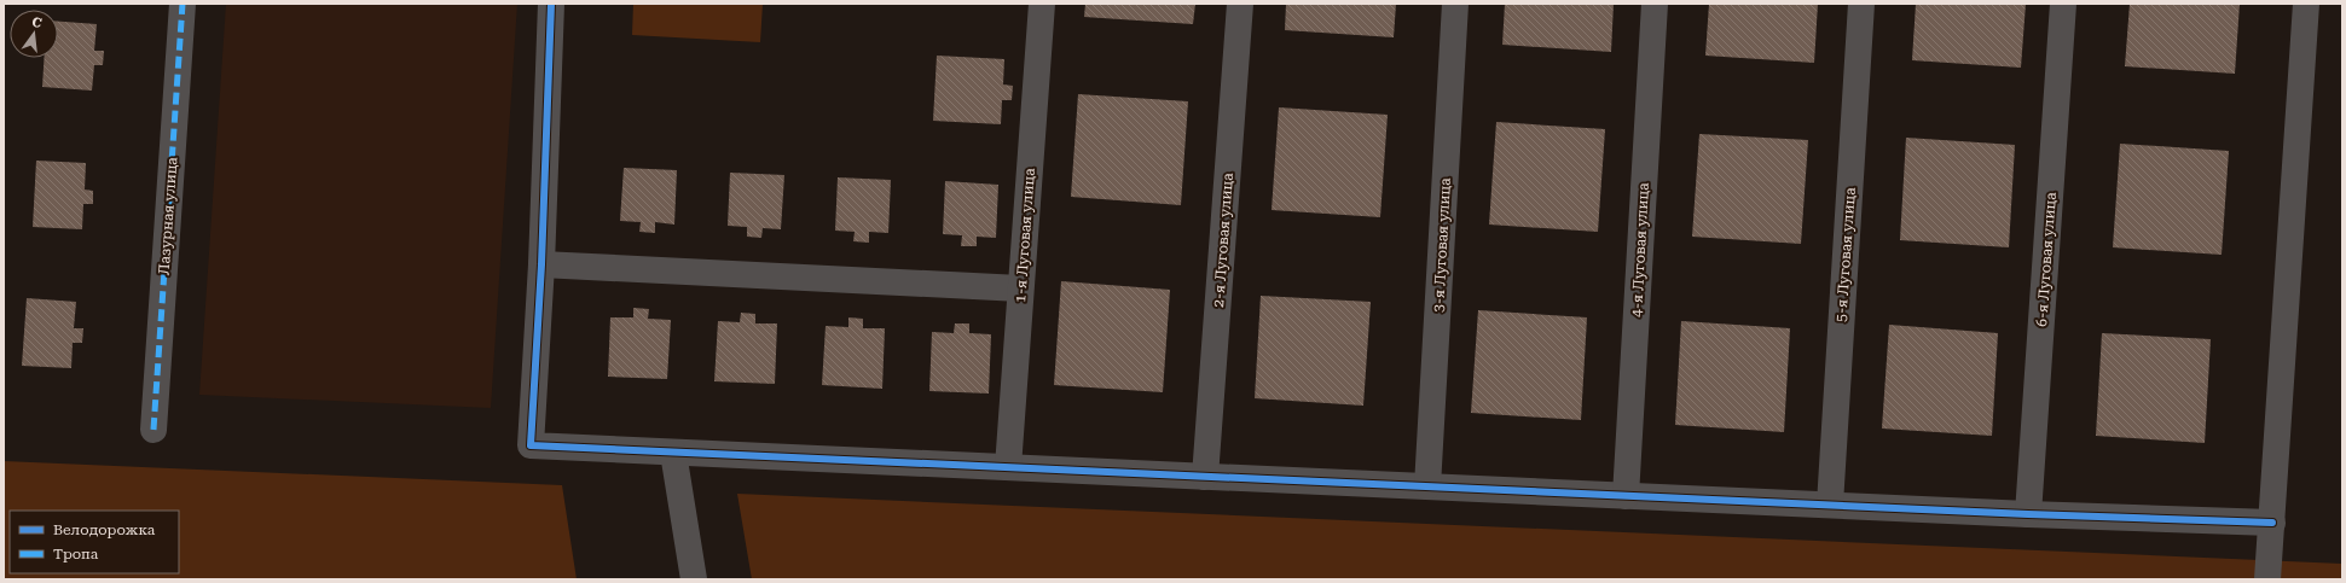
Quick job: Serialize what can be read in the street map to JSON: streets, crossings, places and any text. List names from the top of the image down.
{
  "streets": {
    "street": [
      "Лазурная улица",
      "1-я Луговая улица",
      "2-я Луговая улица",
      "3-я Луговая улица",
      "4-я Луговая улица",
      "5-я Луговая улица",
      "6-я Луговая улица"
    ]
  },
  "legend": ["Велодорожка", "Тропа"],
  "north": "top"
}
